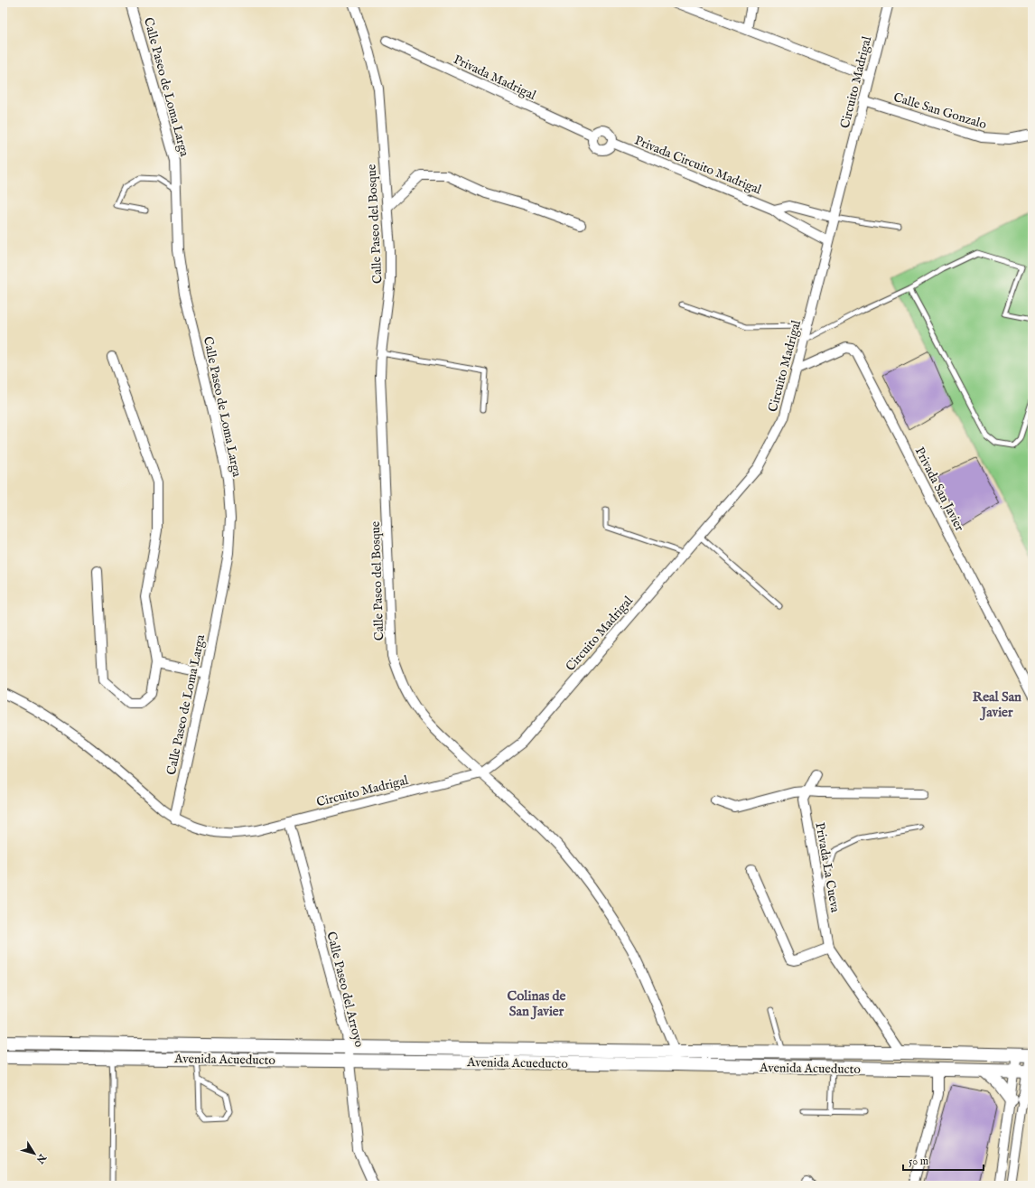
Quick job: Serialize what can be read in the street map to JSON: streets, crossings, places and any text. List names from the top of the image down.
{
  "streets": {
    "main road": ["Avenida Acueducto"],
    "street": [
      "Privada Madrigal",
      "Circuito Madrigal",
      "Calle Paseo de Loma Larga",
      "Calle San Gonzalo",
      "Privada Circuito Madrigal",
      "Calle Paseo del Bosque",
      "Privada San Javier",
      "Privada La Cueva",
      "Calle Paseo del Arroyo"
    ]
  },
  "crossings": [
    ["Privada Madrigal", "Privada Circuito Madrigal"],
    ["Circuito Madrigal", "Calle Paseo de Loma Larga"],
    ["Circuito Madrigal", "Calle San Gonzalo"],
    ["Circuito Madrigal", "Privada Circuito Madrigal"],
    ["Circuito Madrigal", "Calle Paseo del Bosque"],
    ["Circuito Madrigal", "Privada San Javier"],
    ["Circuito Madrigal", "Calle Paseo del Arroyo"],
    ["Calle Paseo del Bosque", "Avenida Acueducto"],
    ["Privada La Cueva", "Avenida Acueducto"],
    ["Calle Paseo del Arroyo", "Avenida Acueducto"]
  ],
  "districts": ["Real San Javier", "Colinas de San Javier"],
  "scale_bar": "50 m",
  "north": "bottom right"
}
